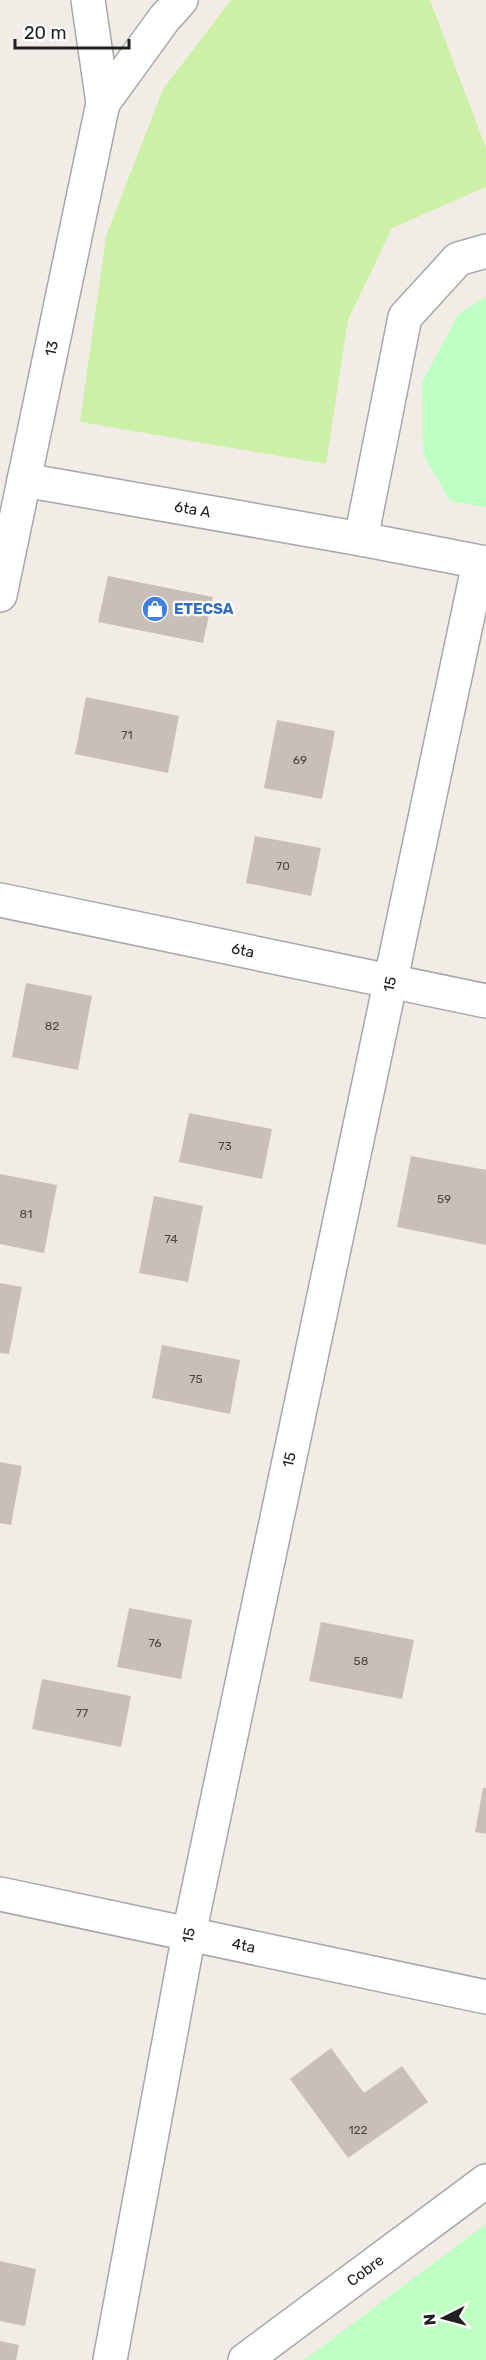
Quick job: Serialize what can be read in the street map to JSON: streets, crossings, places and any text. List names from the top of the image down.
{
  "streets": {
    "street": [
      "13",
      "6ta A",
      "6ta",
      "15",
      "4ta",
      "Cobre"
    ]
  },
  "crossings": [
    ["13", "6ta A"],
    ["6ta A", "15"],
    ["6ta", "15"],
    ["15", "4ta"]
  ],
  "places": {
    "shop": ["ETECSA"]
  },
  "house_numbers": [
    "71",
    "69",
    "70",
    "82",
    "73",
    "59",
    "81",
    "74",
    "75",
    "76",
    "58",
    "77",
    "122"
  ],
  "scale_bar": "20 m",
  "north": "left"
}
